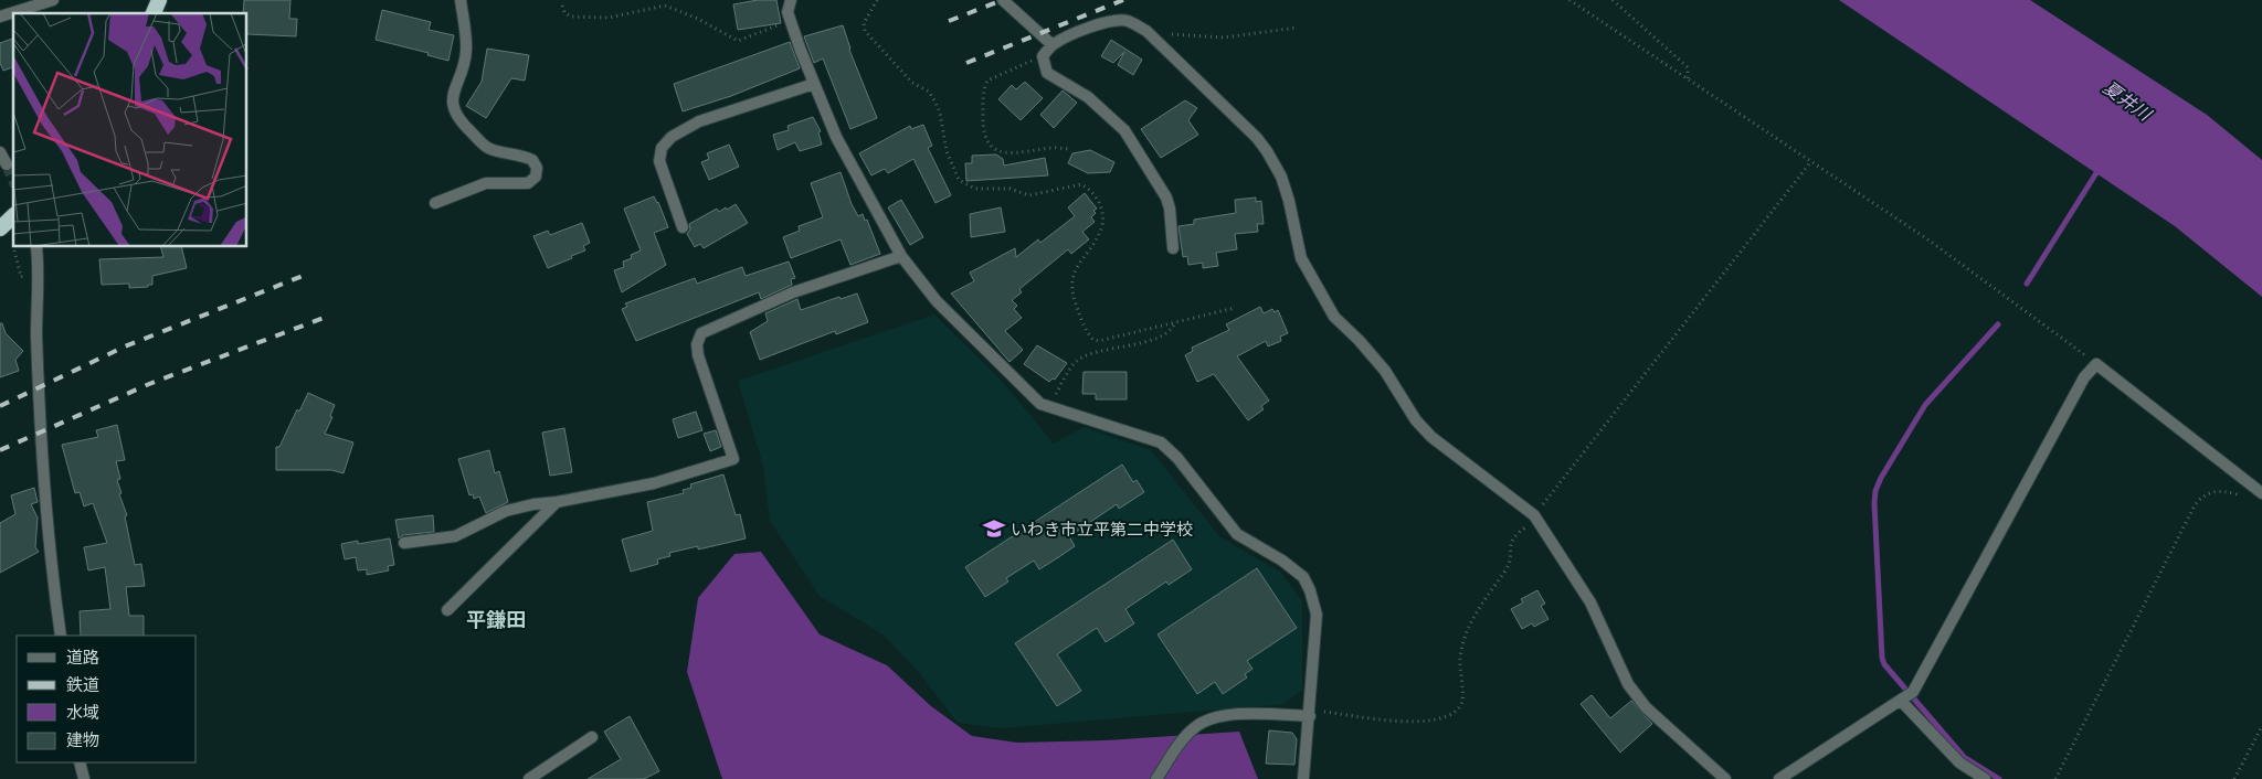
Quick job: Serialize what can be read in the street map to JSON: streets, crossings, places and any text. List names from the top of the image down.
{
  "districts": ["平鎌田"],
  "water": ["夏井川"],
  "places": {
    "school or university": ["いわき市立平第二中学校"]
  },
  "legend": [
    "道路",
    "鉄道",
    "水域",
    "建物"
  ]
}
